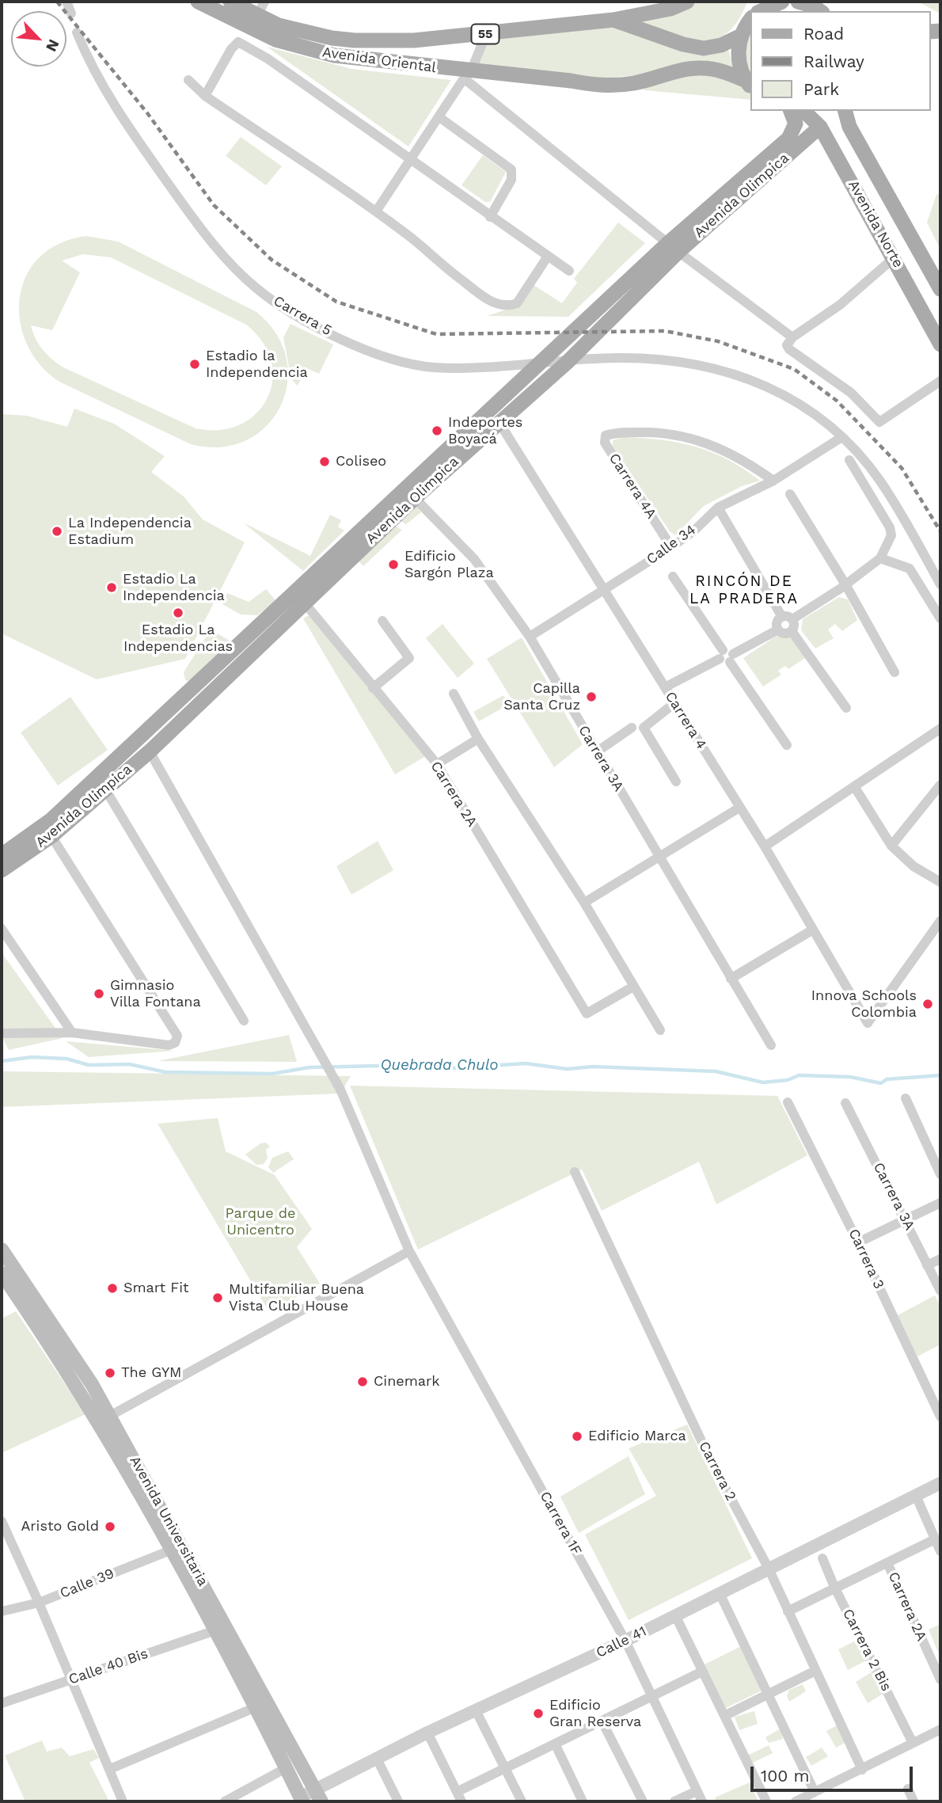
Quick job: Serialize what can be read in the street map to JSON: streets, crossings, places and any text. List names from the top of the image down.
{
  "streets": {
    "main road": [
      "55",
      "Avenida Oriental",
      "Avenida Olimpica",
      "Avenida Norte",
      "Avenida Universitaria"
    ],
    "street": [
      "Carrera 5",
      "Carrera 4A",
      "Calle 34",
      "Carrera 4",
      "Carrera 3A",
      "Carrera 2A",
      "Carrera 3",
      "Carrera 2",
      "Carrera 1F",
      "Calle 39",
      "Calle 41",
      "Carrera 2 Bis",
      "Calle 40 Bis"
    ]
  },
  "crossings": [
    ["Avenida Olimpica", "Avenida Norte"],
    ["Avenida Olimpica", "Carrera 5"],
    ["Avenida Olimpica", "Carrera 4"],
    ["Avenida Olimpica", "Carrera 3A"],
    ["Avenida Olimpica", "Carrera 2A"],
    ["Avenida Olimpica", "Carrera 1F"],
    ["Carrera 5", "Calle 34"],
    ["Carrera 4A", "Calle 34"],
    ["Calle 34", "Carrera 4"],
    ["Calle 34", "Carrera 3A"],
    ["Carrera 2", "Calle 41"],
    ["Avenida Universitaria", "Calle 39"],
    ["Avenida Universitaria", "Calle 41"],
    ["Avenida Universitaria", "Calle 40 Bis"],
    ["Carrera 1F", "Calle 41"]
  ],
  "districts": ["RINCÓN DE LA PRADERA"],
  "water": ["Quebrada Chulo"],
  "parks": ["Parque de Unicentro"],
  "places": [
    "Estadio la Independencia",
    "Indeportes Boyacá",
    "Coliseo",
    "La Independencia Estadium",
    "Edificio Sargón Plaza",
    "Estadio La Independencia",
    "Estadio La Independencias",
    "Capilla Santa Cruz",
    "Gimnasio Villa Fontana",
    "Innova Schools Colombia",
    "Smart Fit",
    "Multifamiliar Buena Vista Club House",
    "The GYM",
    "Cinemark",
    "Edificio Marca",
    "Aristo Gold",
    "Edificio Gran Reserva"
  ],
  "legend": ["Road", "Railway", "Park"],
  "scale_bar": "100 m",
  "north": "bottom right"
}
